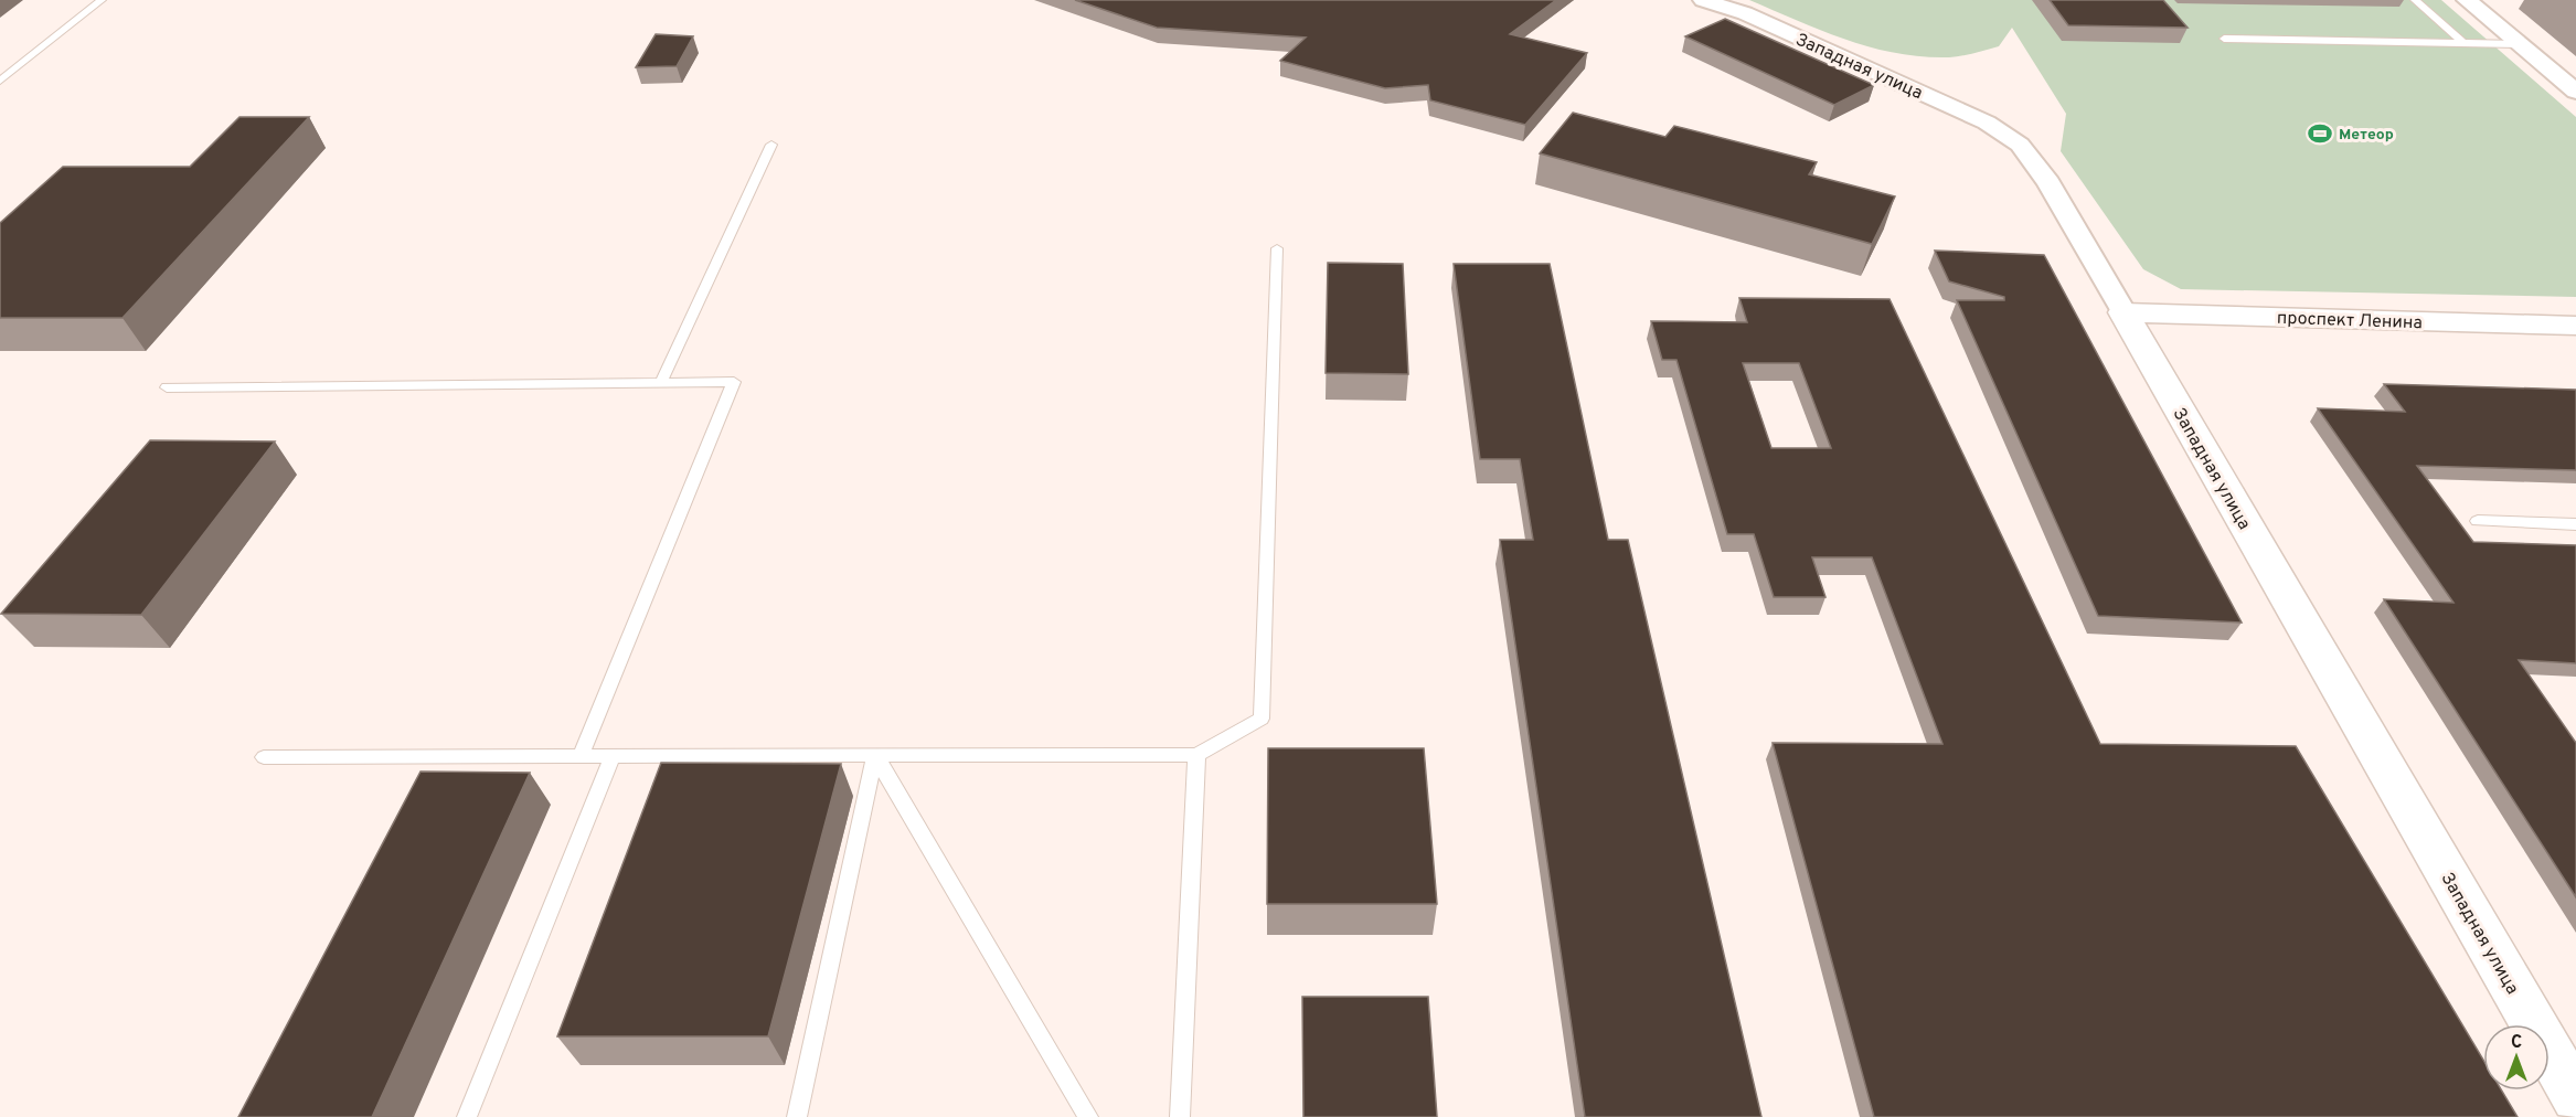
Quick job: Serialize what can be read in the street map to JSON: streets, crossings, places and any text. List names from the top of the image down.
{
  "streets": {
    "street": ["Западная улица", "проспект Ленина"]
  },
  "crossings": [
    ["Западная улица", "проспект Ленина"]
  ],
  "places": {
    "sports": ["Метеор"]
  },
  "north": "top"
}
